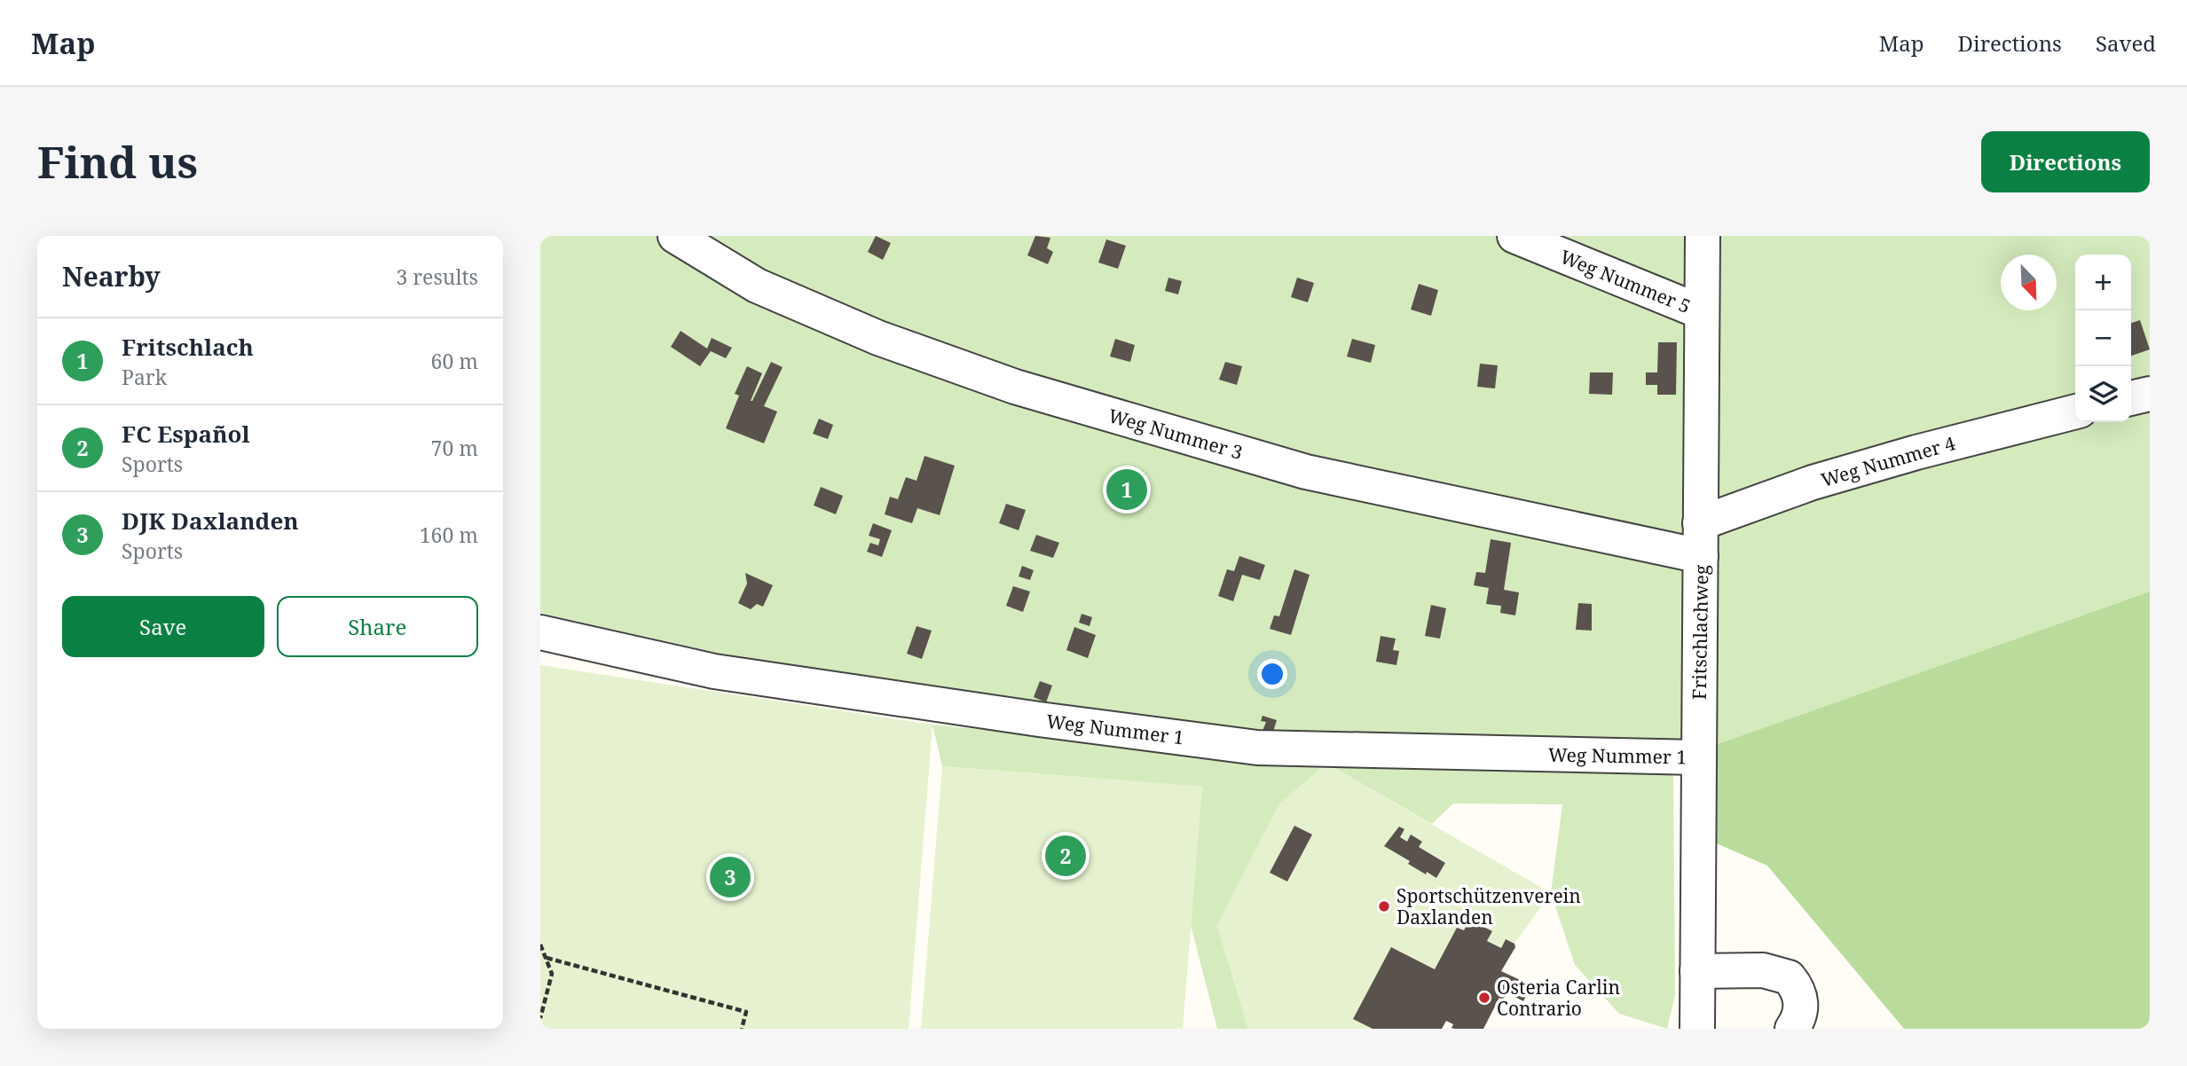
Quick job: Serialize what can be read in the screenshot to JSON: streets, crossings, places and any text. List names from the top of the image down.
{
  "streets": {
    "street": [
      "Weg Nummer 5",
      "Weg Nummer 3",
      "Weg Nummer 4",
      "Fritschlachweg",
      "Weg Nummer 1"
    ]
  },
  "crossings": [
    ["Weg Nummer 5", "Fritschlachweg"],
    ["Weg Nummer 3", "Weg Nummer 4"],
    ["Weg Nummer 3", "Fritschlachweg"],
    ["Weg Nummer 4", "Fritschlachweg"],
    ["Fritschlachweg", "Weg Nummer 1"]
  ],
  "places": ["Sportschützenverein Daxlanden", "Osteria Carlin Contrario"],
  "north": "bottom right",
  "page": {
    "header": "Map",
    "nav": ["Map", "Directions", "Saved"],
    "buttons": [
      "Directions",
      ["Save", "Share"]
    ],
    "title": "Find us",
    "heading": ["Nearby", "3 results"],
    "map_buttons": ["+", "−"],
    "list": [
      {
        "mark": "1",
        "name": "Fritschlach",
        "note": "Park",
        "value": "60 m"
      },
      {
        "mark": "2",
        "name": "FC Español",
        "note": "Sports",
        "value": "70 m"
      },
      {
        "mark": "3",
        "name": "DJK Daxlanden",
        "note": "Sports",
        "value": "160 m"
      }
    ],
    "pins": ["1", "2", "3"]
  }
}
